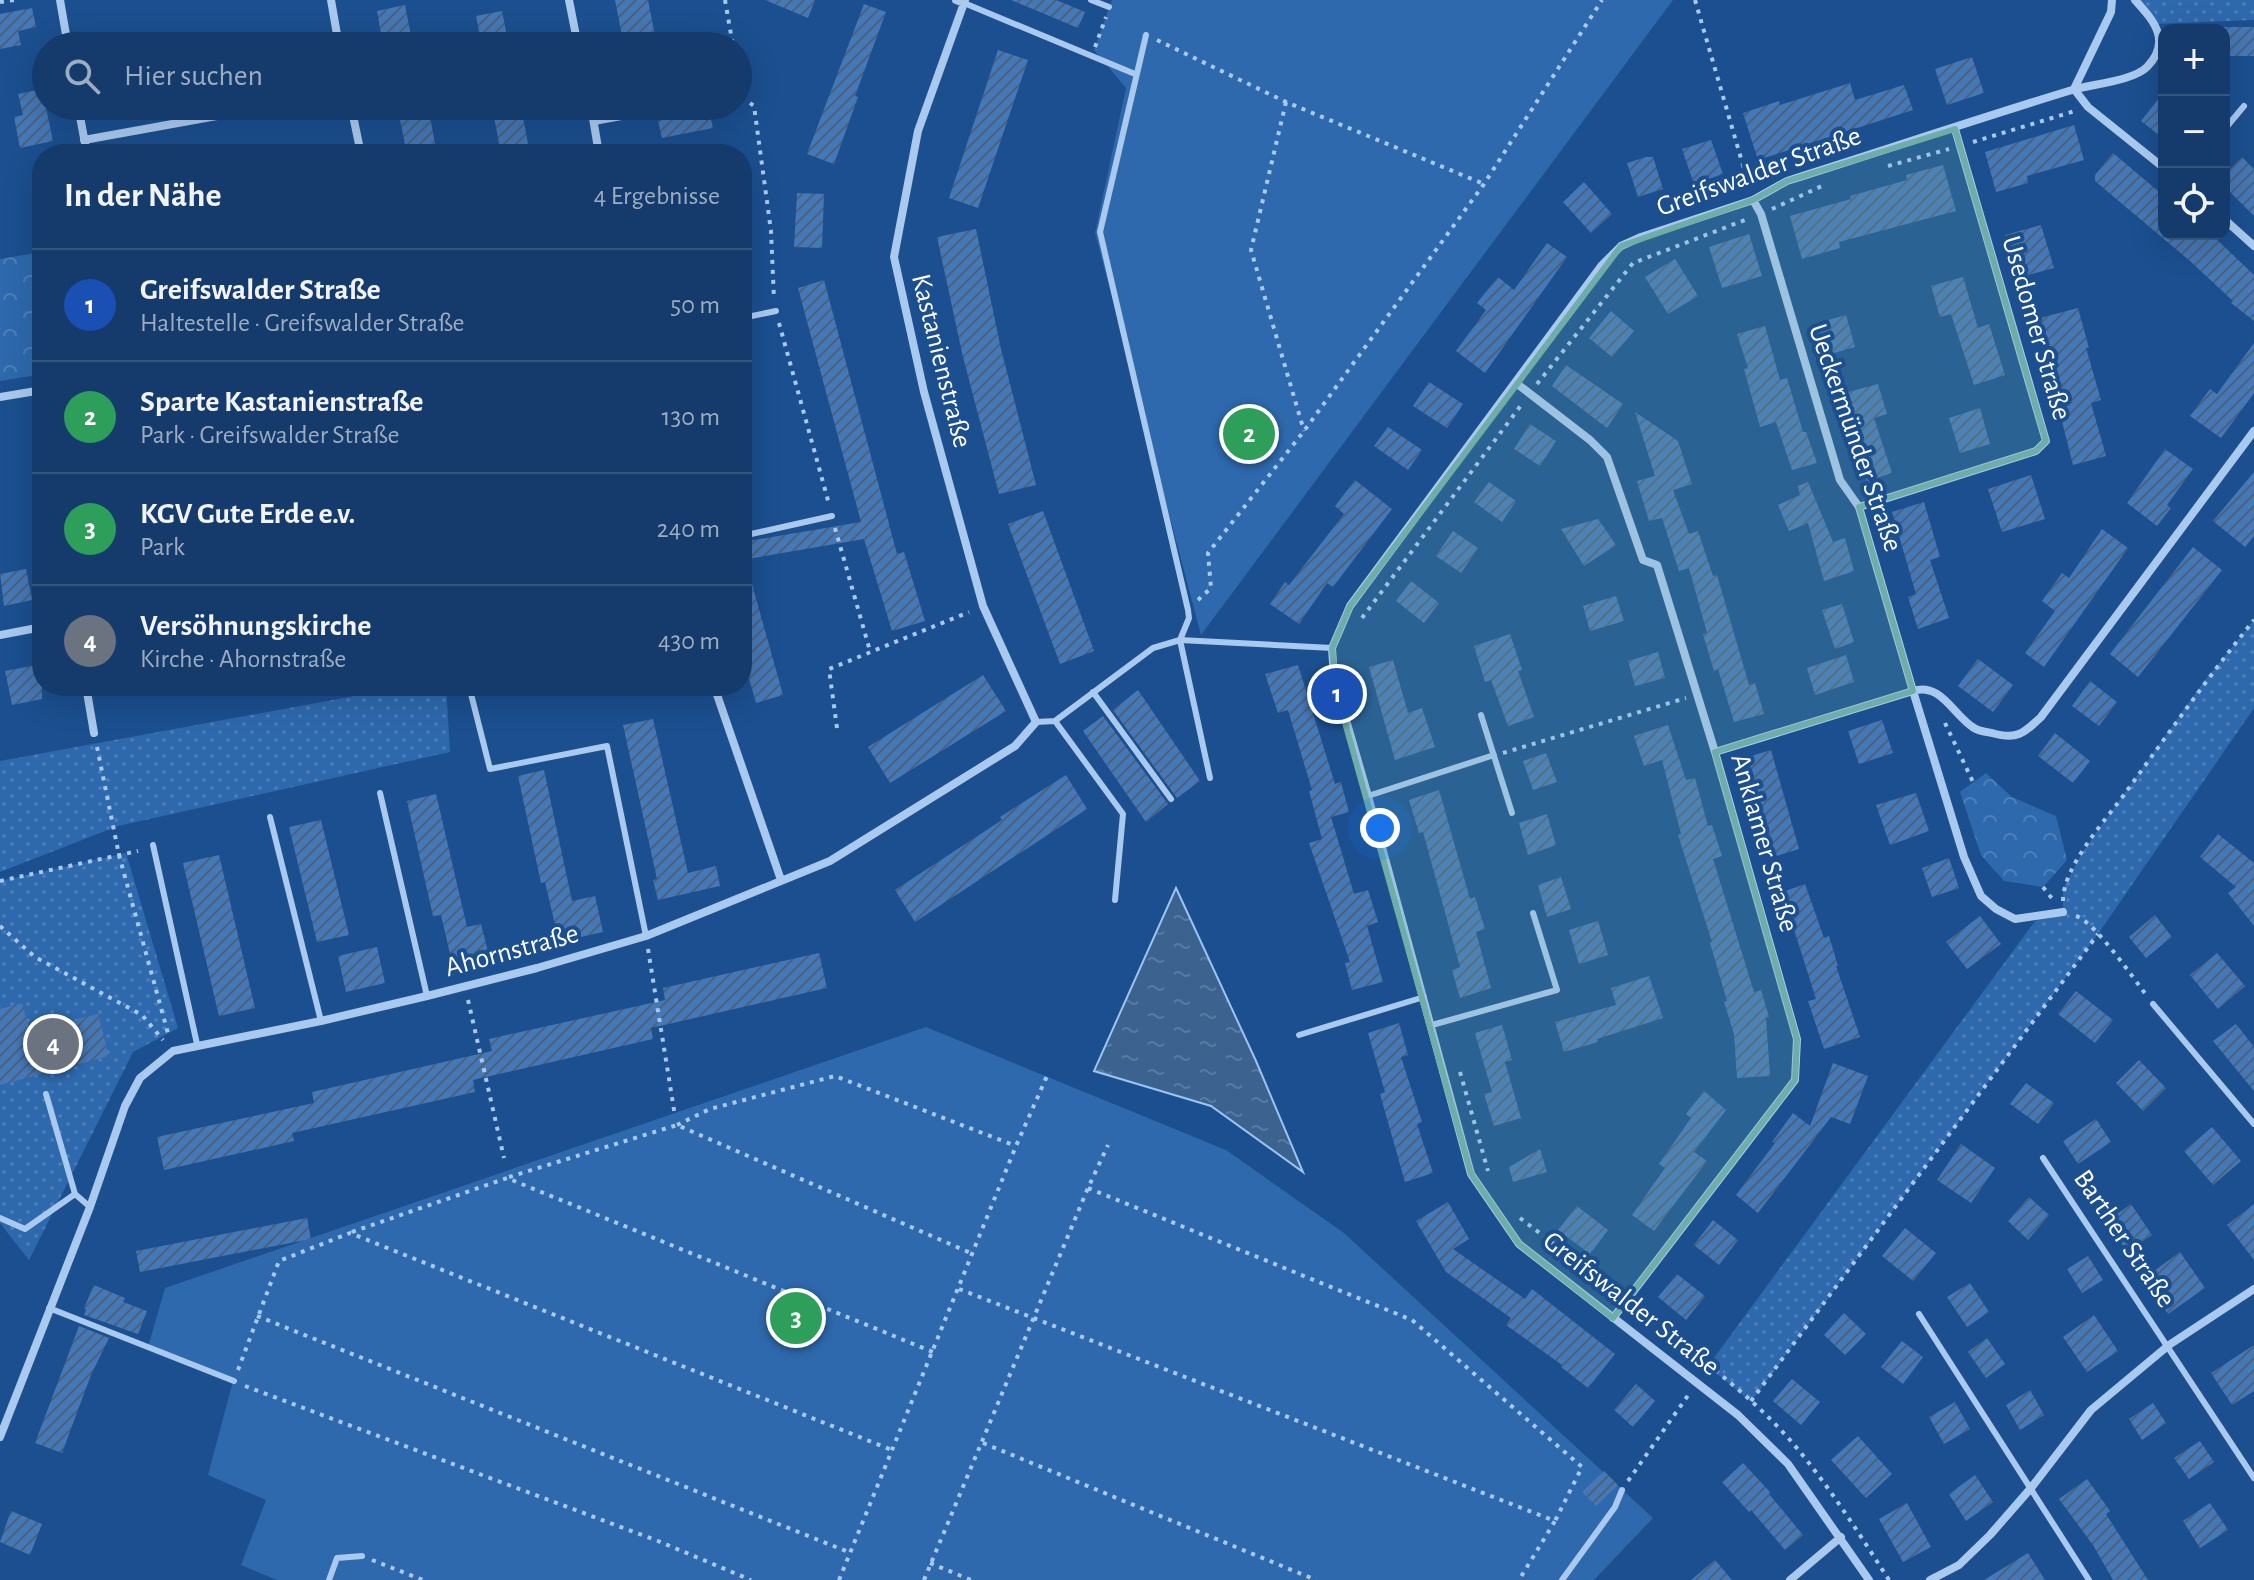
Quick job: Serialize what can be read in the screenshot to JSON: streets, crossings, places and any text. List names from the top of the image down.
{
  "streets": {
    "street": [
      "Greifswalder Straße",
      "Usedomer Straße",
      "Kastanienstraße",
      "Ueckermünder Straße",
      "Anklamer Straße",
      "Ahornstraße",
      "Barther Straße"
    ]
  },
  "crossings": [
    ["Greifswalder Straße", "Usedomer Straße"],
    ["Greifswalder Straße", "Ueckermünder Straße"],
    ["Greifswalder Straße", "Anklamer Straße"],
    ["Usedomer Straße", "Ueckermünder Straße"],
    ["Kastanienstraße", "Ahornstraße"]
  ],
  "page": {
    "map_buttons": ["+", "−"],
    "search": "Hier suchen",
    "heading": ["In der Nähe", "4 Ergebnisse"],
    "list": [
      {
        "mark": "1",
        "name": "Greifswalder Straße",
        "note": "Haltestelle · Greifswalder Straße",
        "value": "50 m"
      },
      {
        "mark": "2",
        "name": "Sparte Kastanienstraße",
        "note": "Park · Greifswalder Straße",
        "value": "130 m"
      },
      {
        "mark": "3",
        "name": "KGV Gute Erde e.v.",
        "note": "Park",
        "value": "240 m"
      },
      {
        "mark": "4",
        "name": "Versöhnungskirche",
        "note": "Kirche · Ahornstraße",
        "value": "430 m"
      }
    ],
    "pins": [
      "2",
      "1",
      "4",
      "3"
    ]
  }
}
